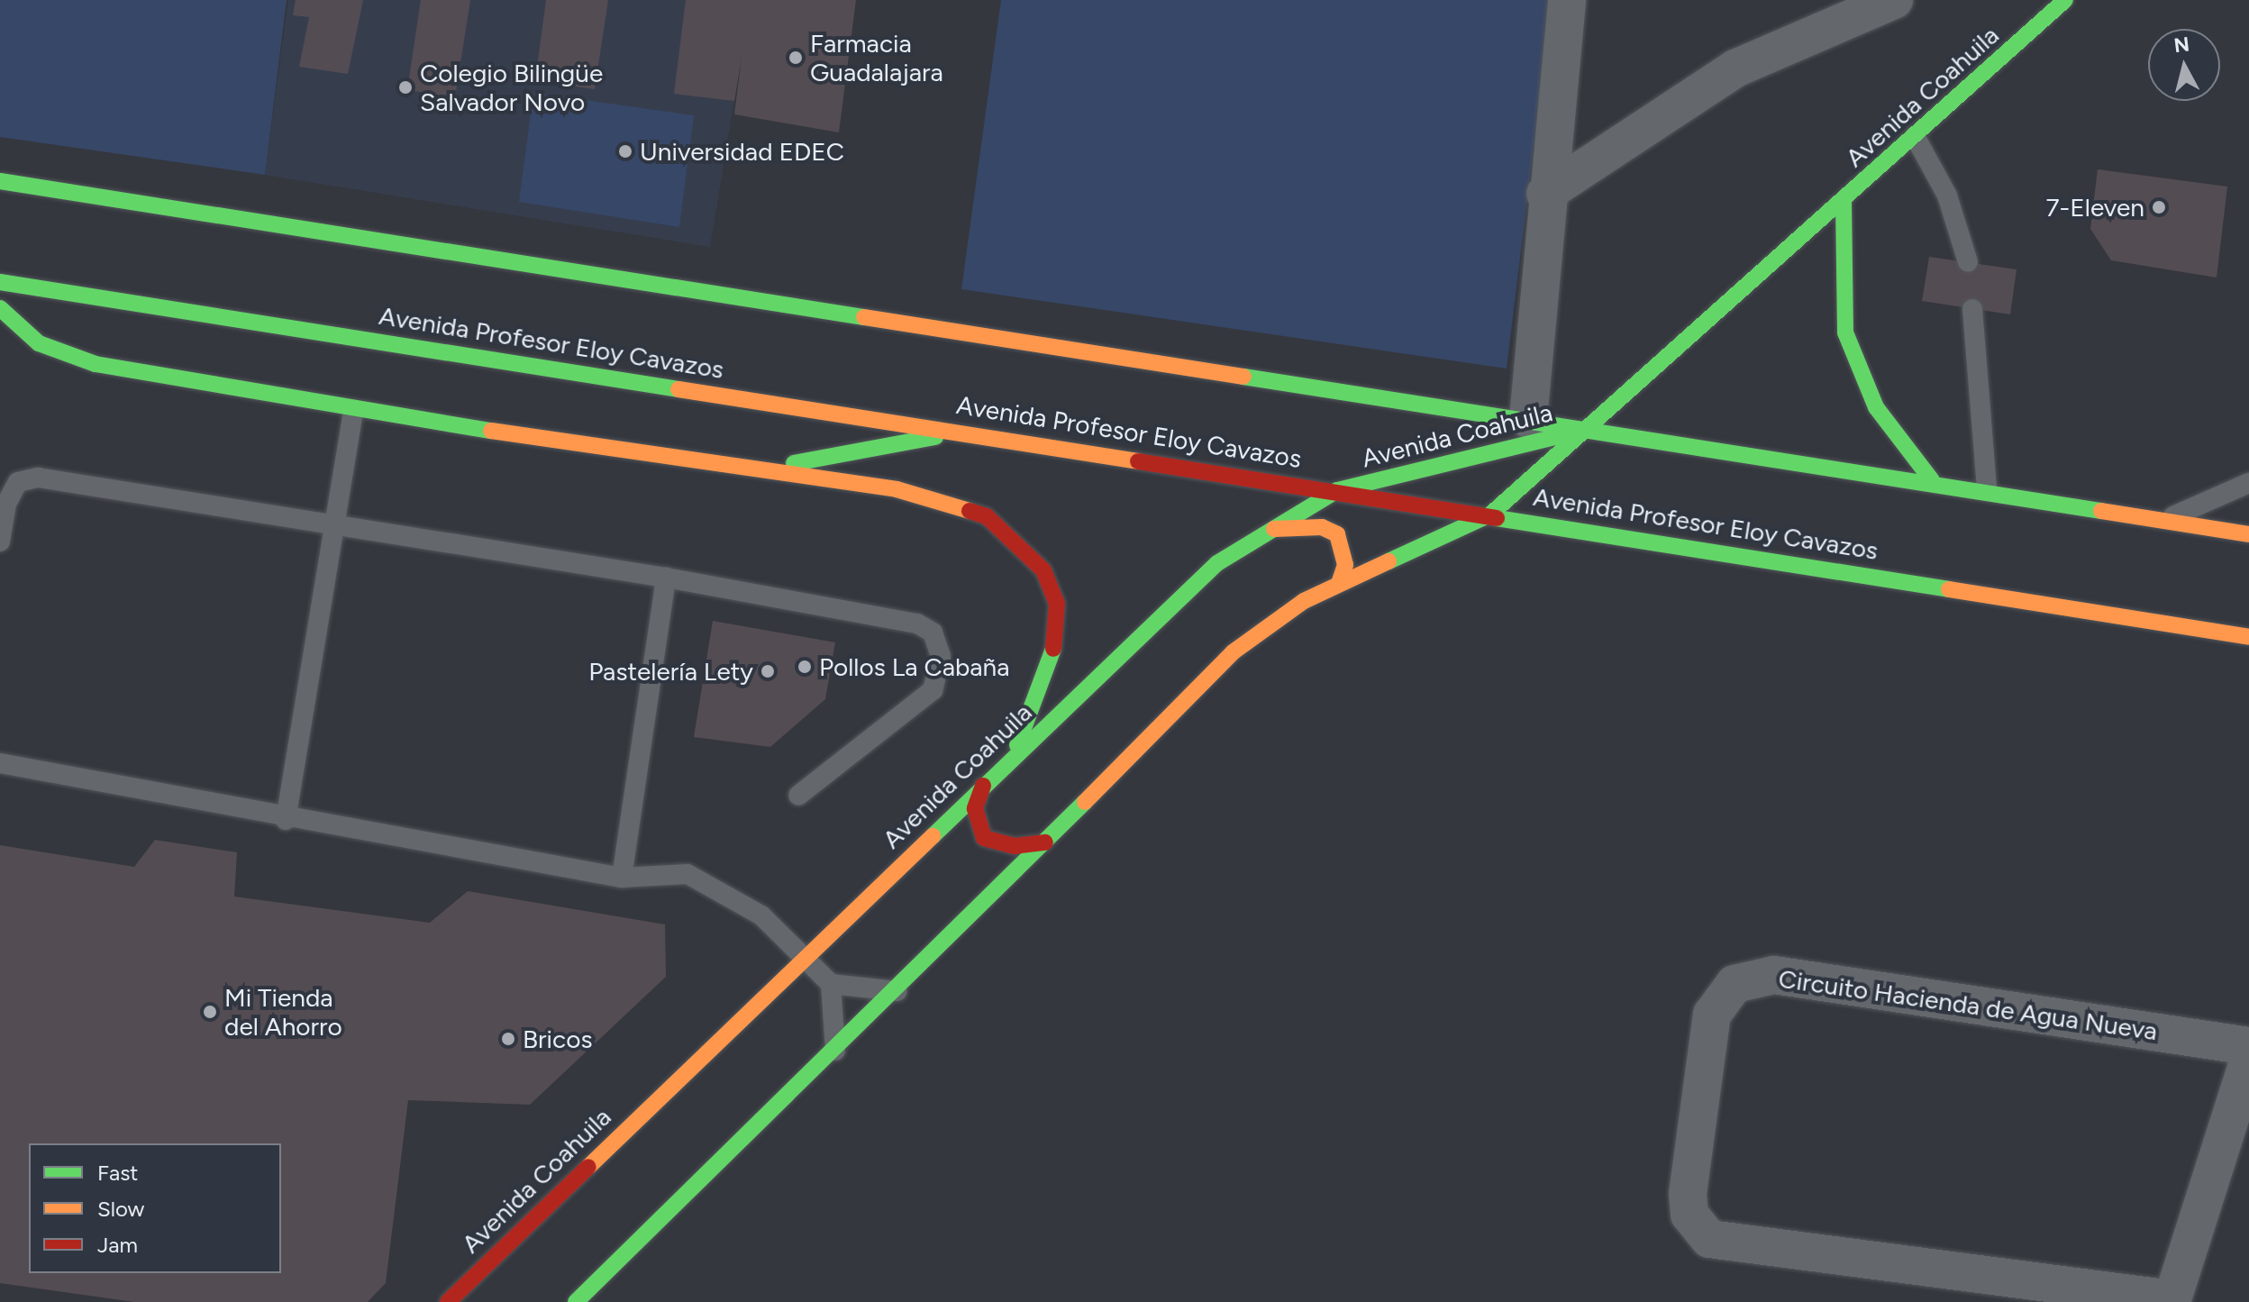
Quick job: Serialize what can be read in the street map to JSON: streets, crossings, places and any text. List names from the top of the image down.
{
  "streets": {
    "main road": ["Avenida Coahuila", "Avenida Profesor Eloy Cavazos"],
    "street": ["Circuito Hacienda de Agua Nueva"]
  },
  "crossings": [
    ["Avenida Coahuila", "Avenida Profesor Eloy Cavazos"]
  ],
  "places": [
    "Farmacia Guadalajara",
    "Colegio Bilingüe Salvador Novo",
    "Universidad EDEC",
    "7-Eleven",
    "Pollos La Cabaña",
    "Pastelería Lety",
    "Mi Tienda del Ahorro",
    "Bricos"
  ],
  "legend": ["Fast", "Slow", "Jam"],
  "north": "top"
}
